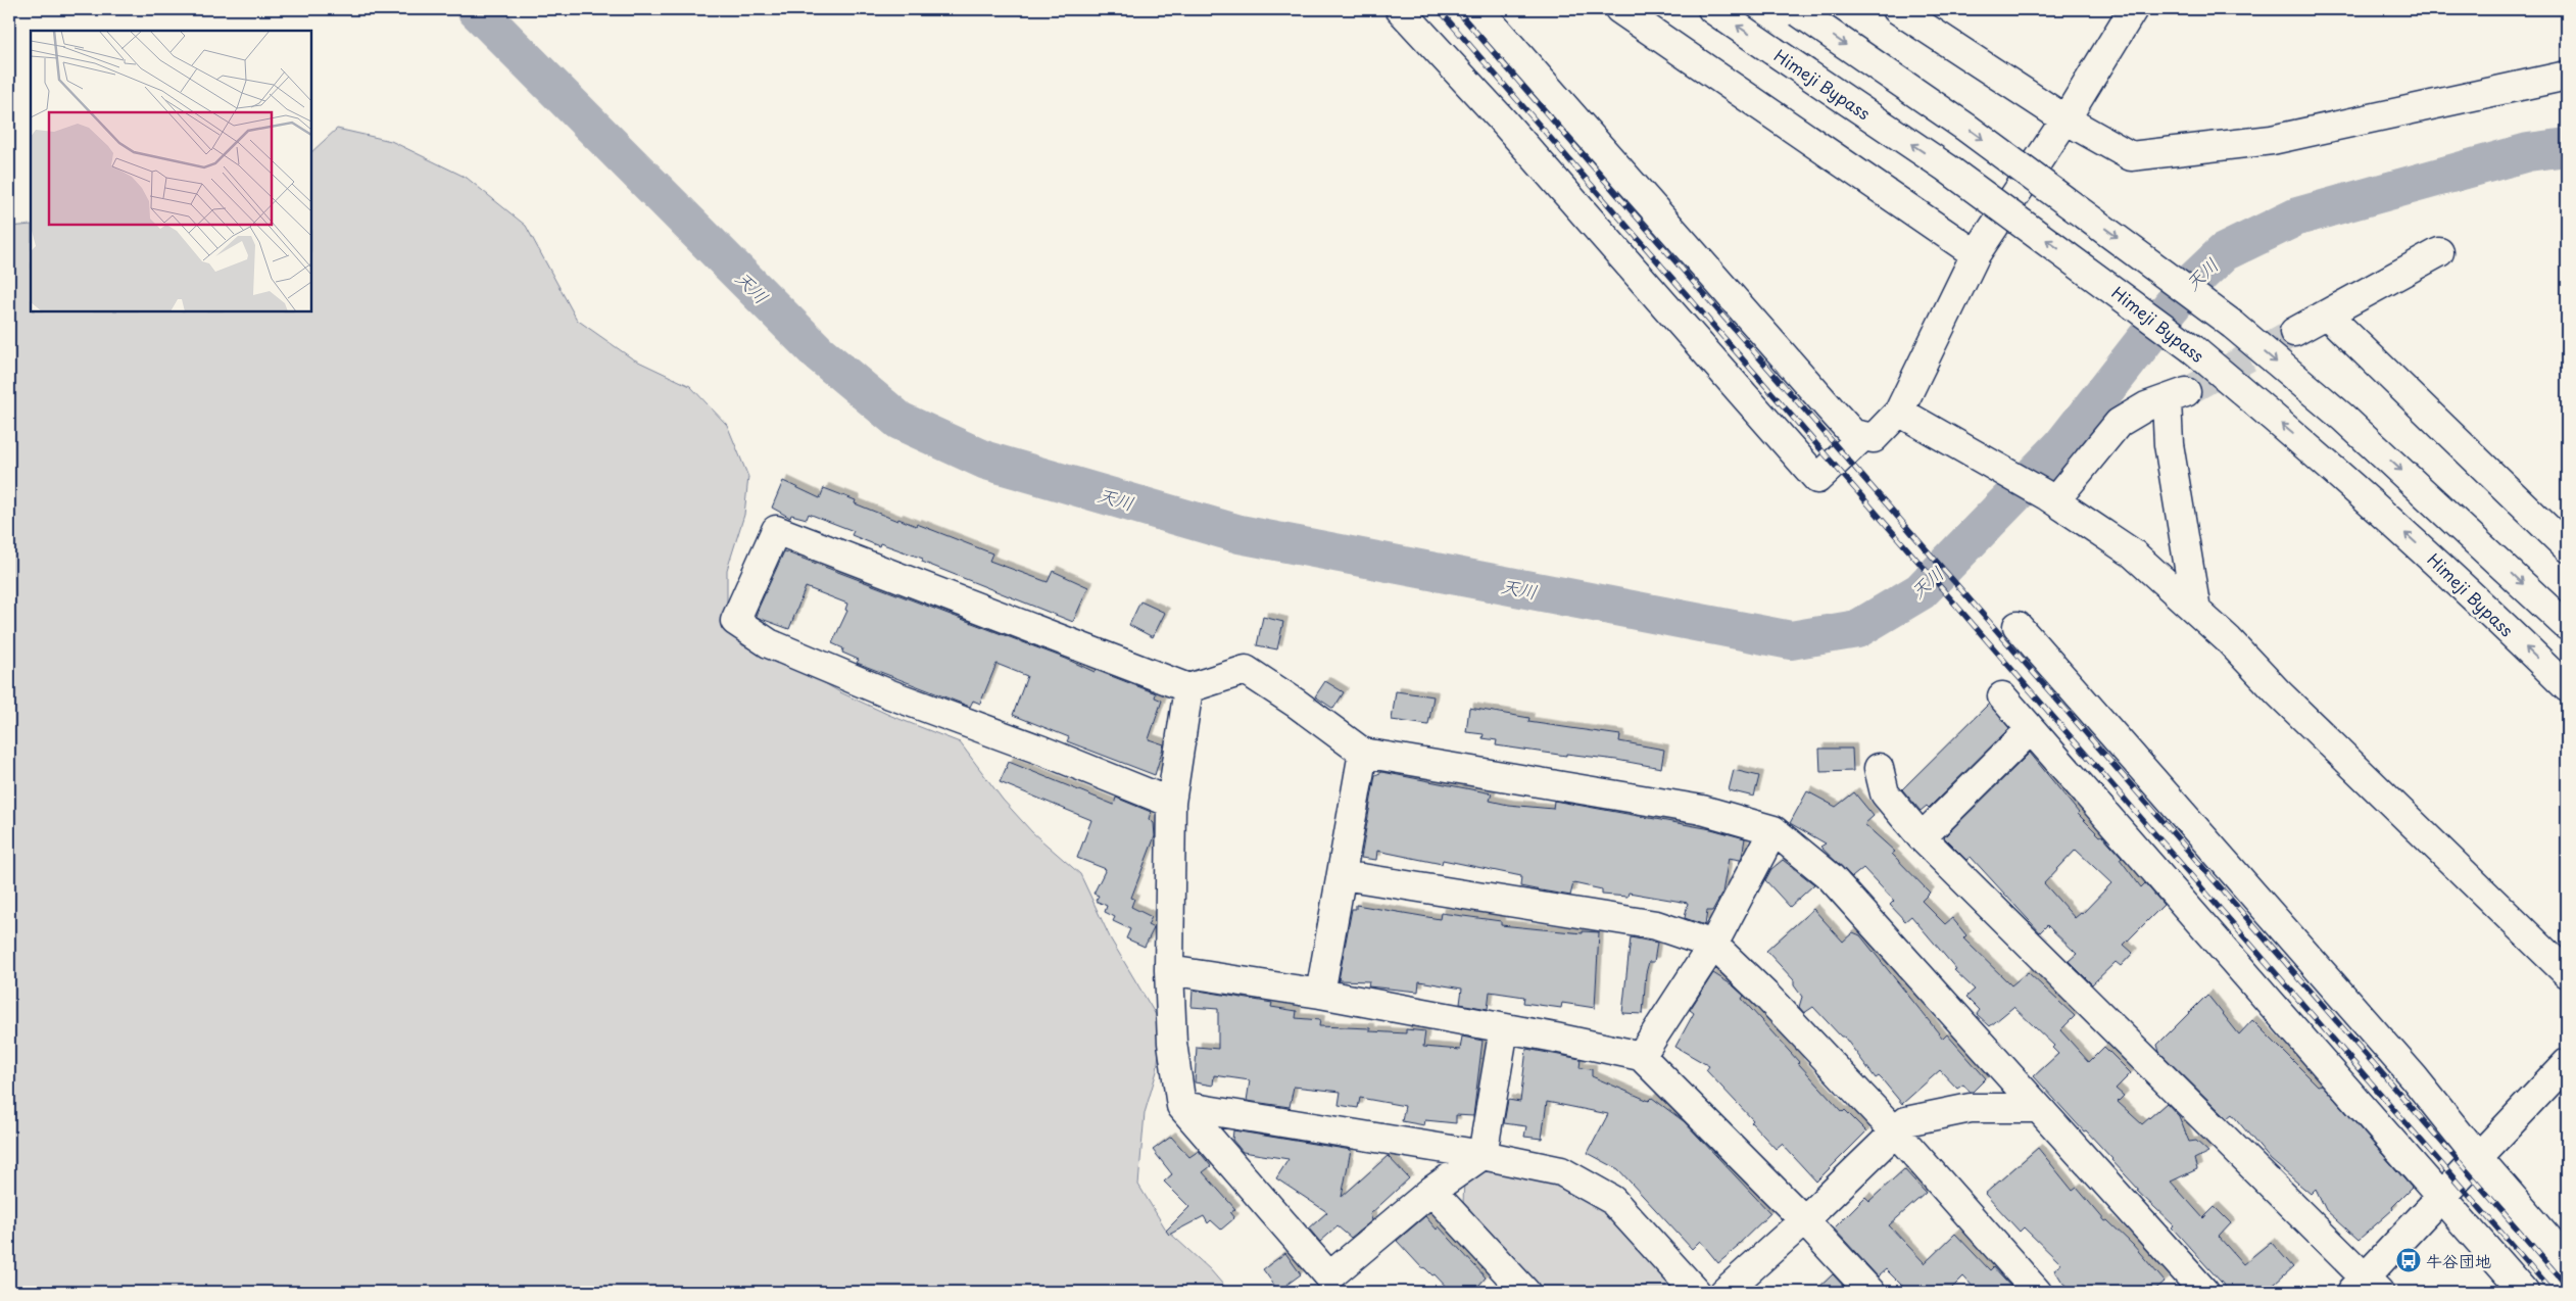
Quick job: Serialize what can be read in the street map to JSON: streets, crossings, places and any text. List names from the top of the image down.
{
  "streets": {
    "main road": ["Himeji Bypass"]
  },
  "water": ["天川"],
  "places": {
    "bus stop": ["牛谷団地"]
  }
}
